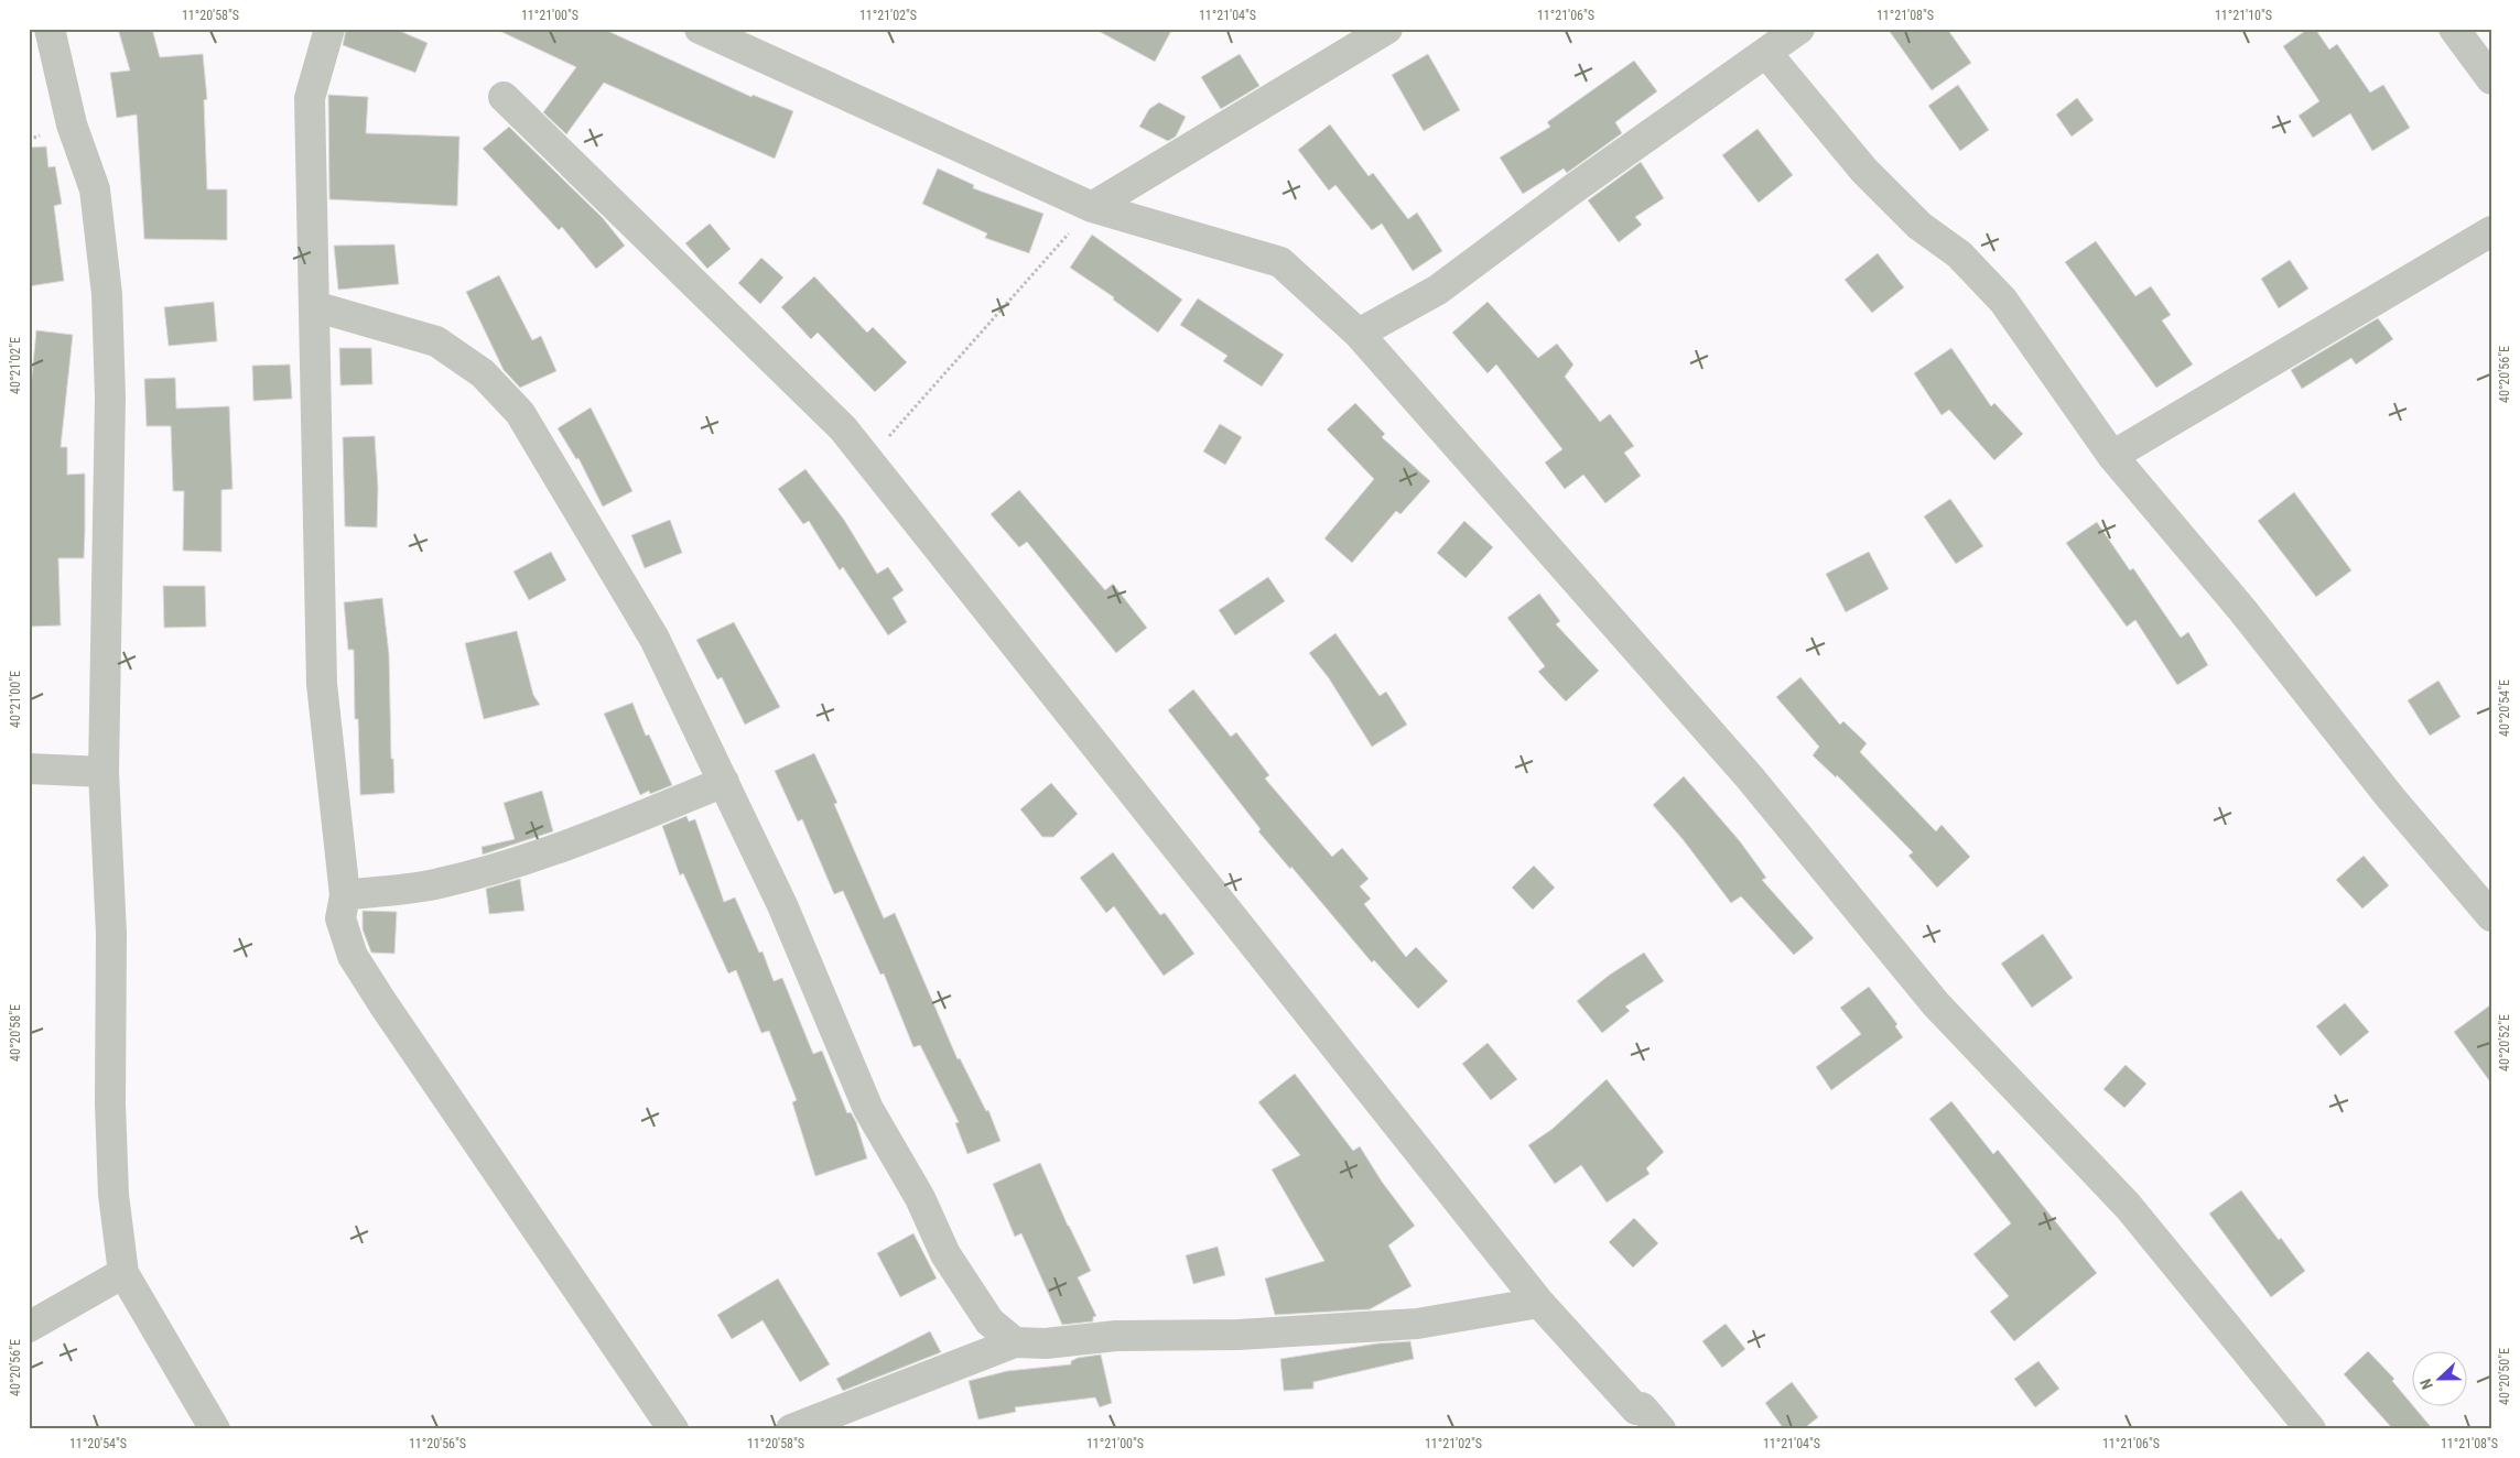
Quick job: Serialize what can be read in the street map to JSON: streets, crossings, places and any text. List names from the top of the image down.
{
  "north": "left",
  "coordinates": [
    "11°20'58\"S",
    "11°21'00\"S",
    "11°21'02\"S",
    "11°21'04\"S",
    "11°21'06\"S",
    "11°21'08\"S",
    "11°21'10\"S",
    "40°21'02\"E",
    "40°20'56\"E",
    "40°21'00\"E",
    "40°20'54\"E",
    "40°20'58\"E",
    "40°20'52\"E",
    "40°20'50\"E",
    "11°20'54\"S",
    "11°20'56\"S"
  ]
}
